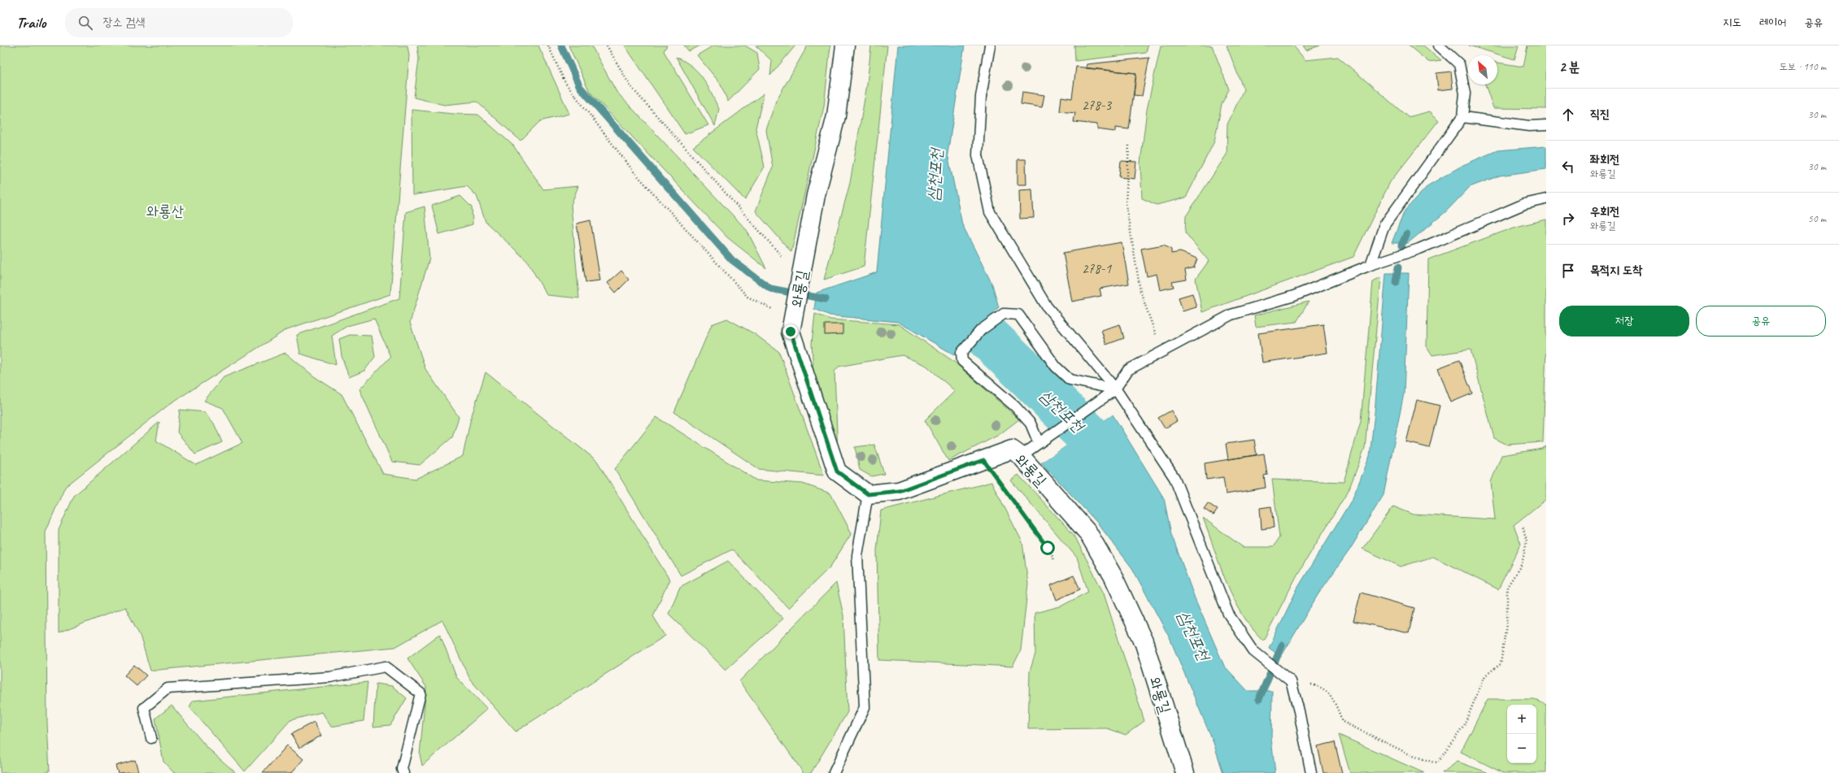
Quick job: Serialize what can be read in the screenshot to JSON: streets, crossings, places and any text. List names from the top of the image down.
{
  "streets": {
    "street": ["와룡길"]
  },
  "water": ["삼천포천"],
  "parks": ["와룡산"],
  "house_numbers": ["278-3", "278-1"],
  "north": "top left",
  "page": {
    "header": "Trailo",
    "search": "장소 검색",
    "nav": ["지도", "레이어", "공유"],
    "heading": ["2 분", "도보 · 110 m"],
    "list": [
      ["직진", "30 m"],
      ["좌회전", "와룡길", "30 m"],
      ["우회전", "와룡길", "50 m"],
      "목적지 도착"
    ],
    "buttons": ["저장", "공유"],
    "map_buttons": ["+", "−"]
  }
}
